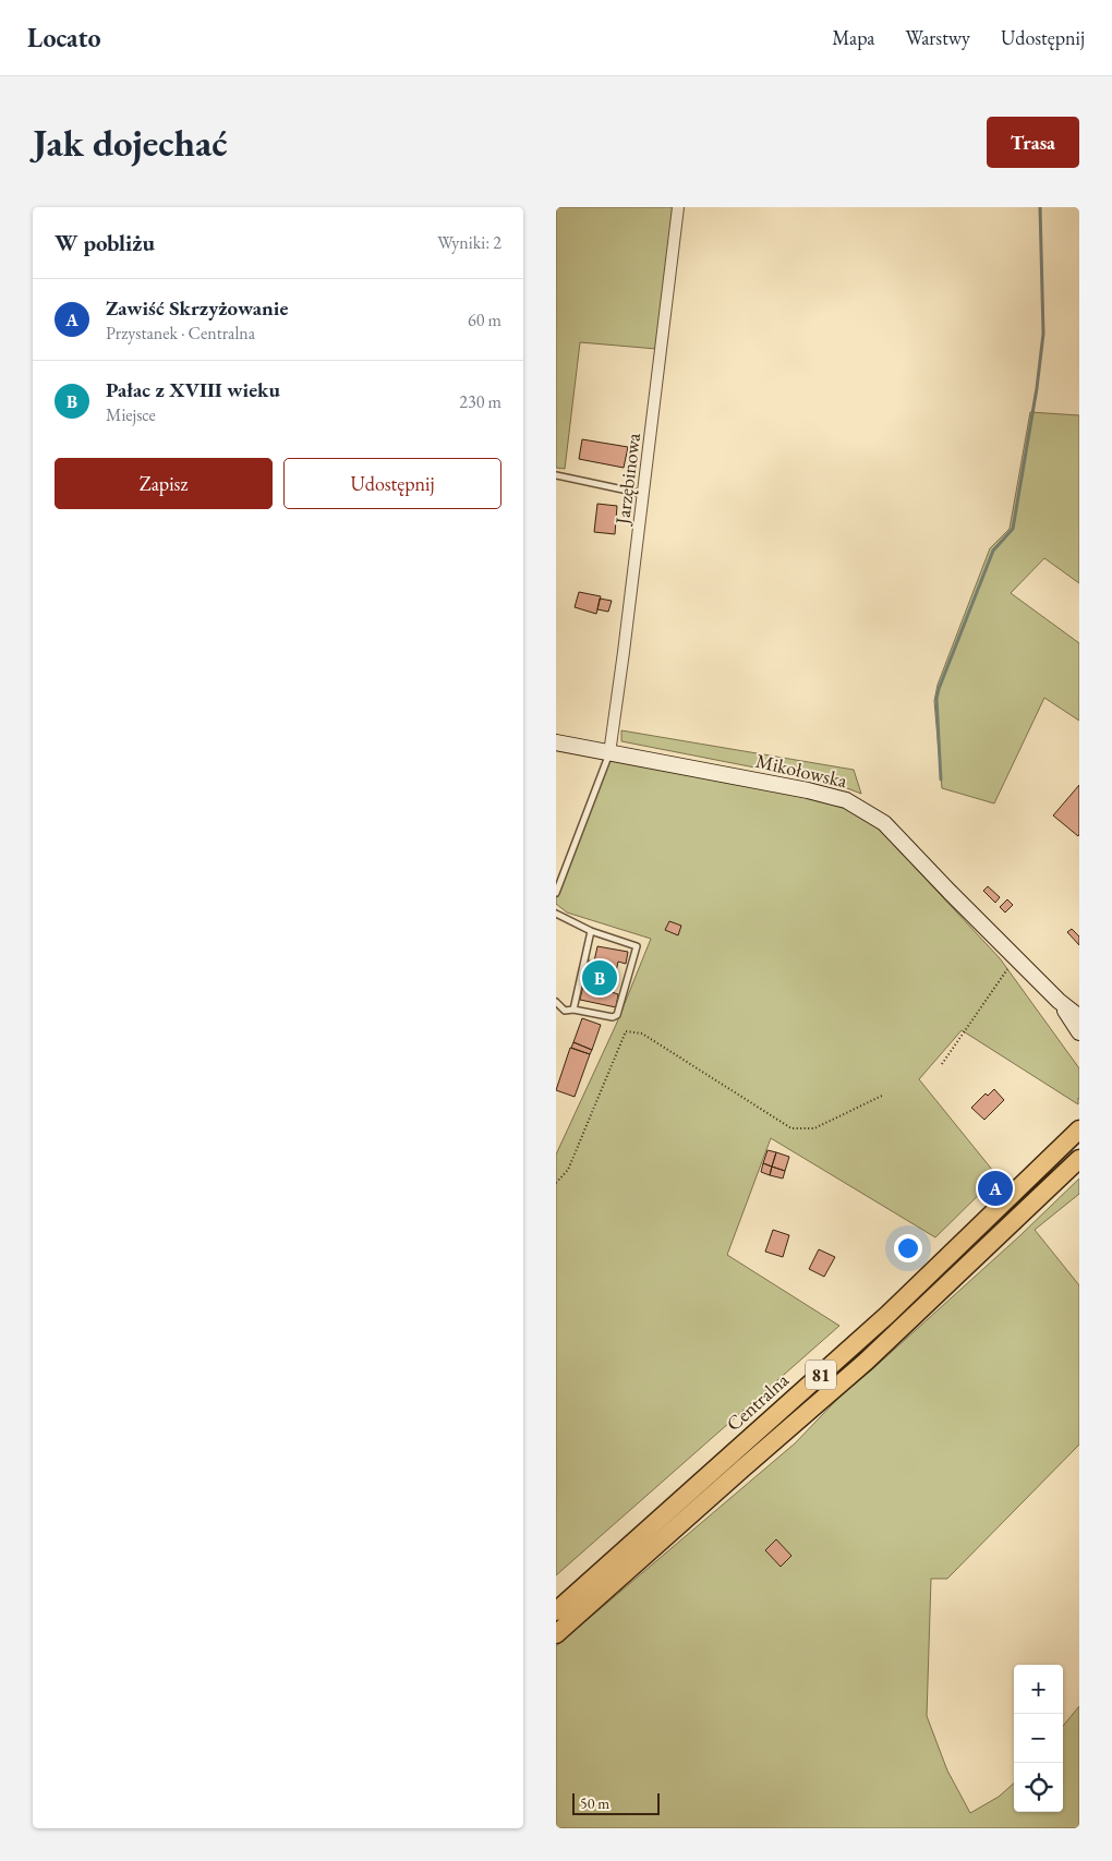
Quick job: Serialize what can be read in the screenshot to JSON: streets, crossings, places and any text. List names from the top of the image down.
{
  "streets": {
    "main road": ["Mikołowska", "81", "Centralna"],
    "street": ["Jarzębinowa"]
  },
  "crossings": [
    ["Jarzębinowa", "Mikołowska"]
  ],
  "scale_bar": "50 m",
  "page": {
    "header": "Locato",
    "nav": ["Mapa", "Warstwy", "Udostępnij"],
    "buttons": [
      "Trasa",
      ["Zapisz", "Udostępnij"]
    ],
    "title": "Jak dojechać",
    "heading": ["W pobliżu", "Wyniki: 2"],
    "list": [
      {
        "mark": "A",
        "name": "Zawiść Skrzyżowanie",
        "note": "Przystanek · Centralna",
        "value": "60 m"
      },
      {
        "mark": "B",
        "name": "Pałac z XVIII wieku",
        "note": "Miejsce",
        "value": "230 m"
      }
    ],
    "pins": ["B", "A"],
    "map_buttons": ["+", "−"],
    "scale": "50 m"
  }
}
